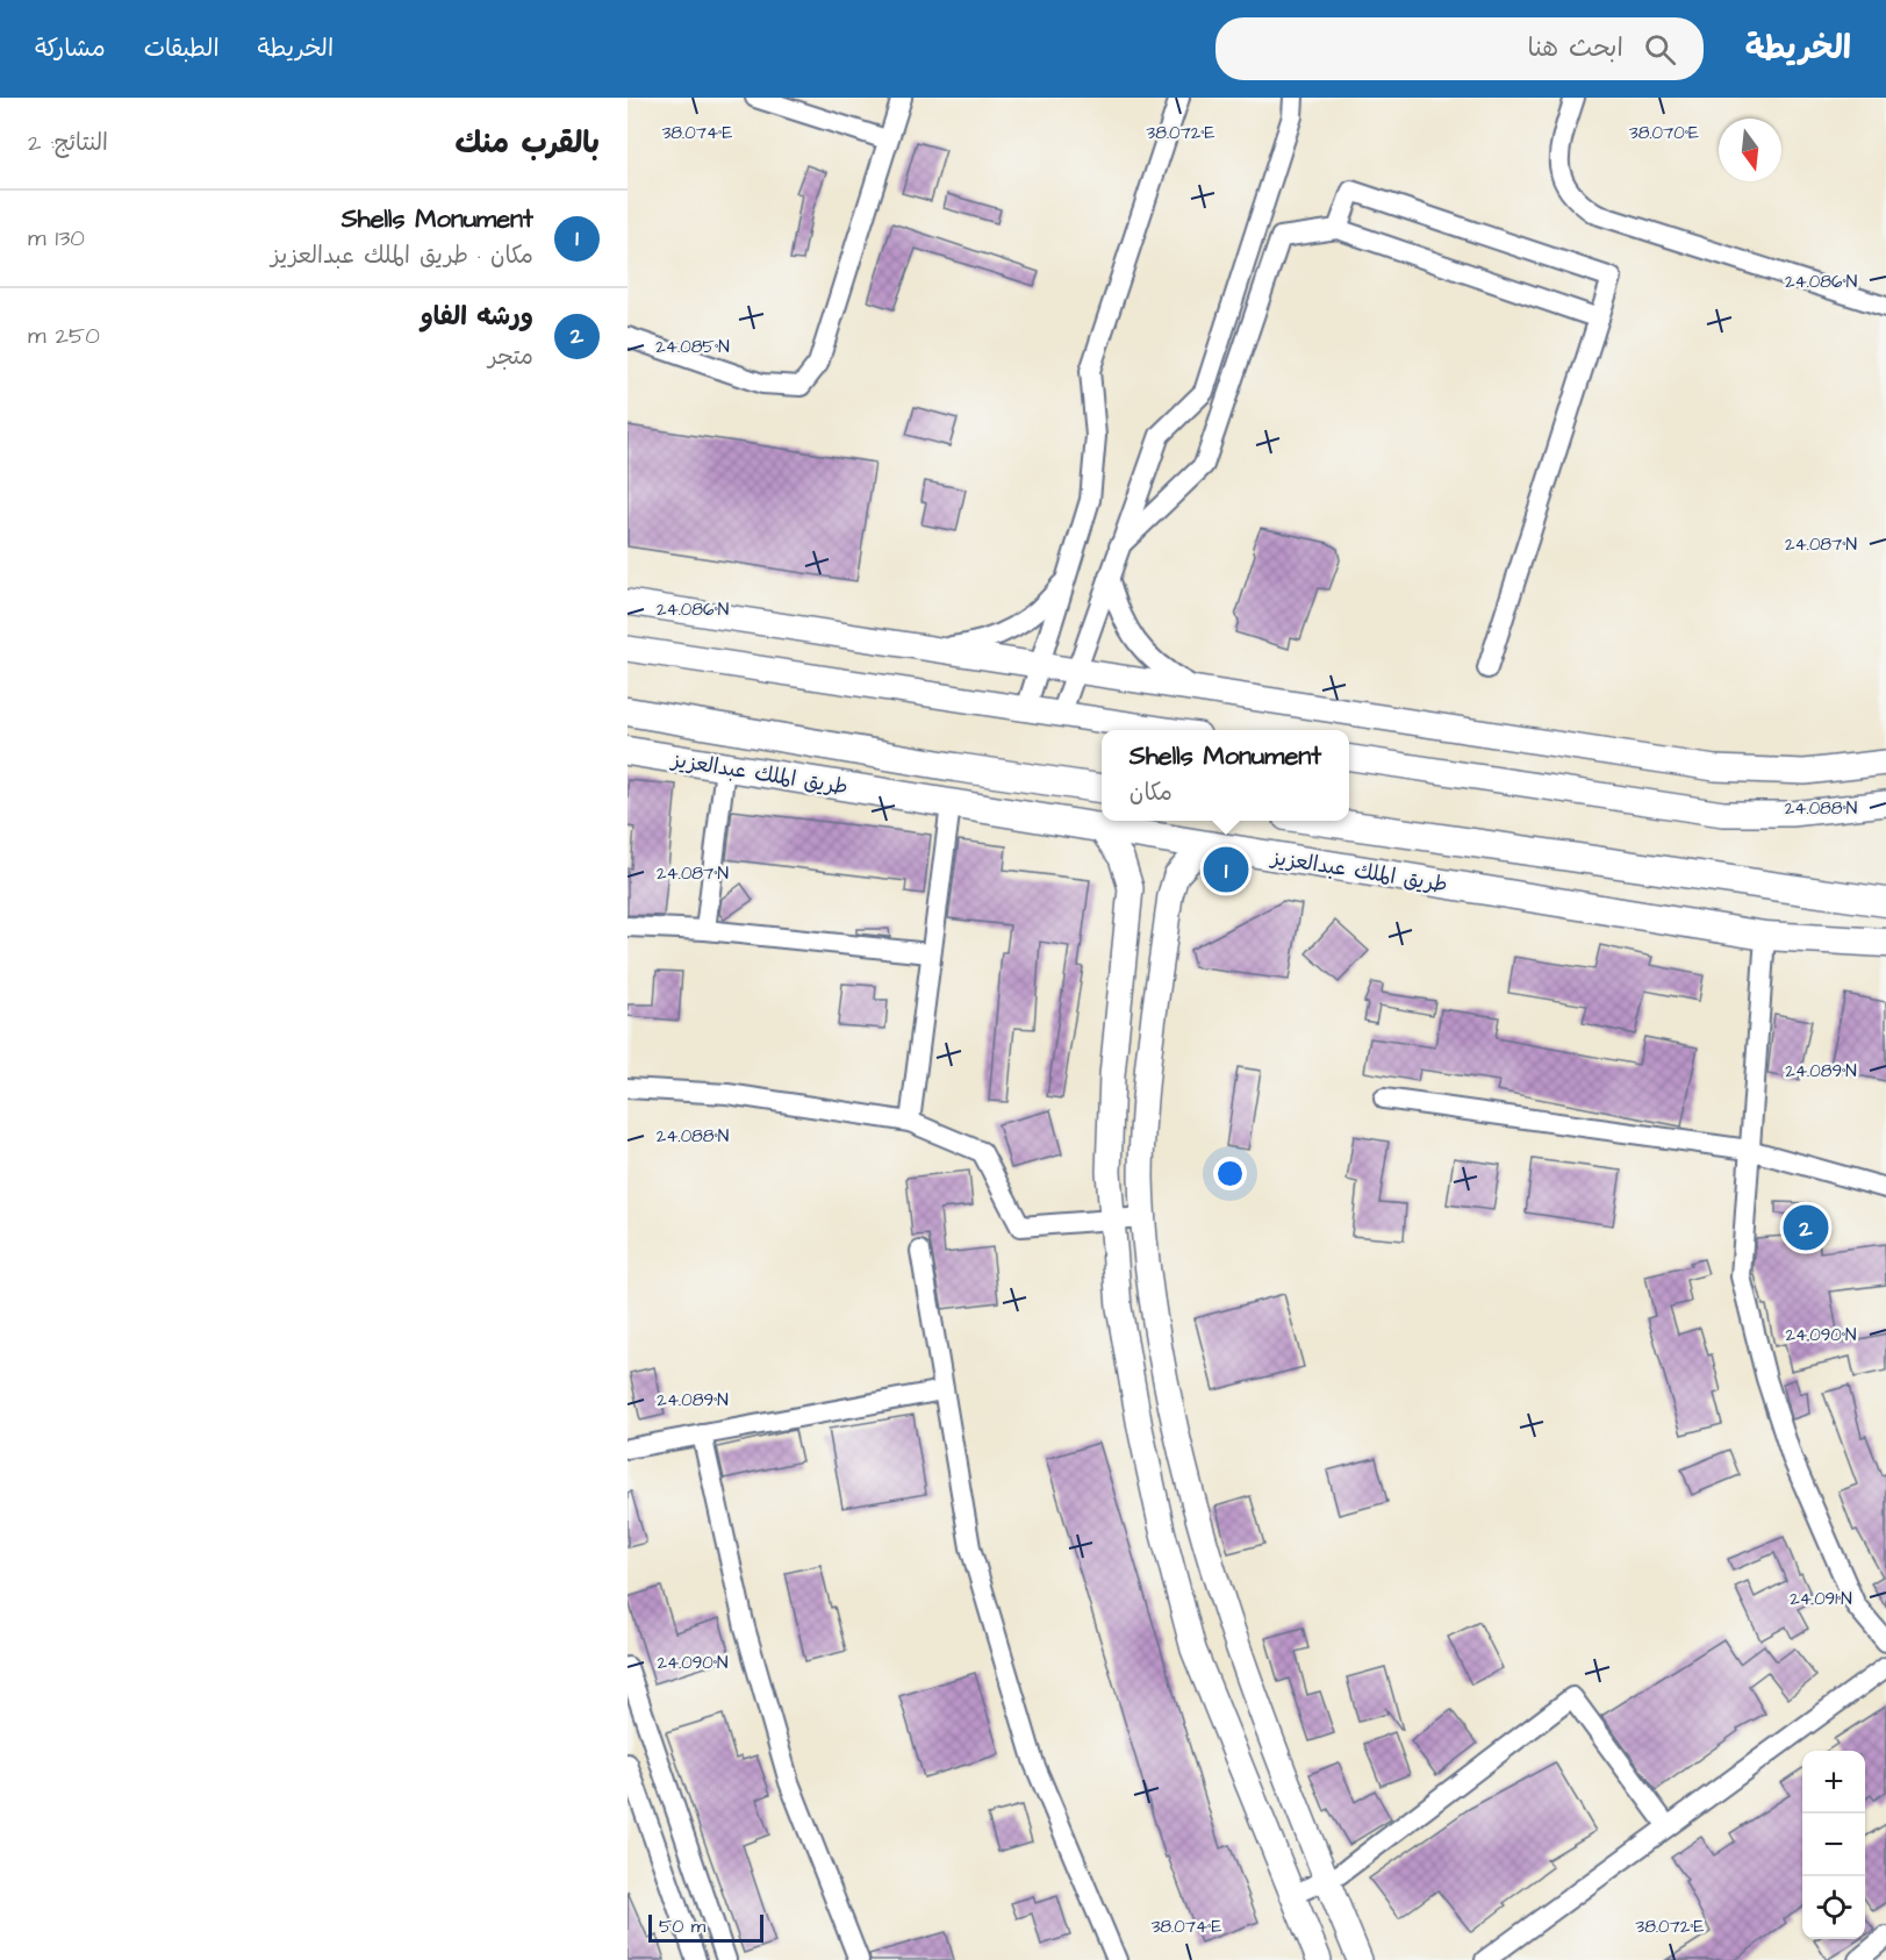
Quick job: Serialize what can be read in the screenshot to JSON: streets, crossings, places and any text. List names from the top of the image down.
{
  "streets": {
    "highway": ["طريق الملك عبدالعزيز"]
  },
  "scale_bar": "50 m",
  "north": "bottom",
  "page": {
    "header": "الخريطة",
    "search": "ابحث هنا",
    "nav": ["الخريطة", "الطبقات", "مشاركة"],
    "heading": ["بالقرب منك", "النتائج: 2"],
    "list": [
      {
        "mark": "1",
        "name": "Shells Monument",
        "note": "مكان · طريق الملك عبدالعزيز",
        "value": "130 m"
      },
      {
        "mark": "2",
        "name": "ورشه الفاو",
        "note": "متجر",
        "value": "250 m"
      }
    ],
    "popup": ["Shells Monument", "مكان"],
    "pins": ["1", "2"],
    "map_buttons": ["+", "−"],
    "scale": "50 m"
  },
  "coordinates": [
    "38.074°E",
    "38.072°E",
    "38.070°E",
    "24.086°N",
    "24.085°N",
    "24.087°N",
    "24.088°N",
    "24.089°N",
    "24.090°N",
    "24.091°N"
  ]
}
